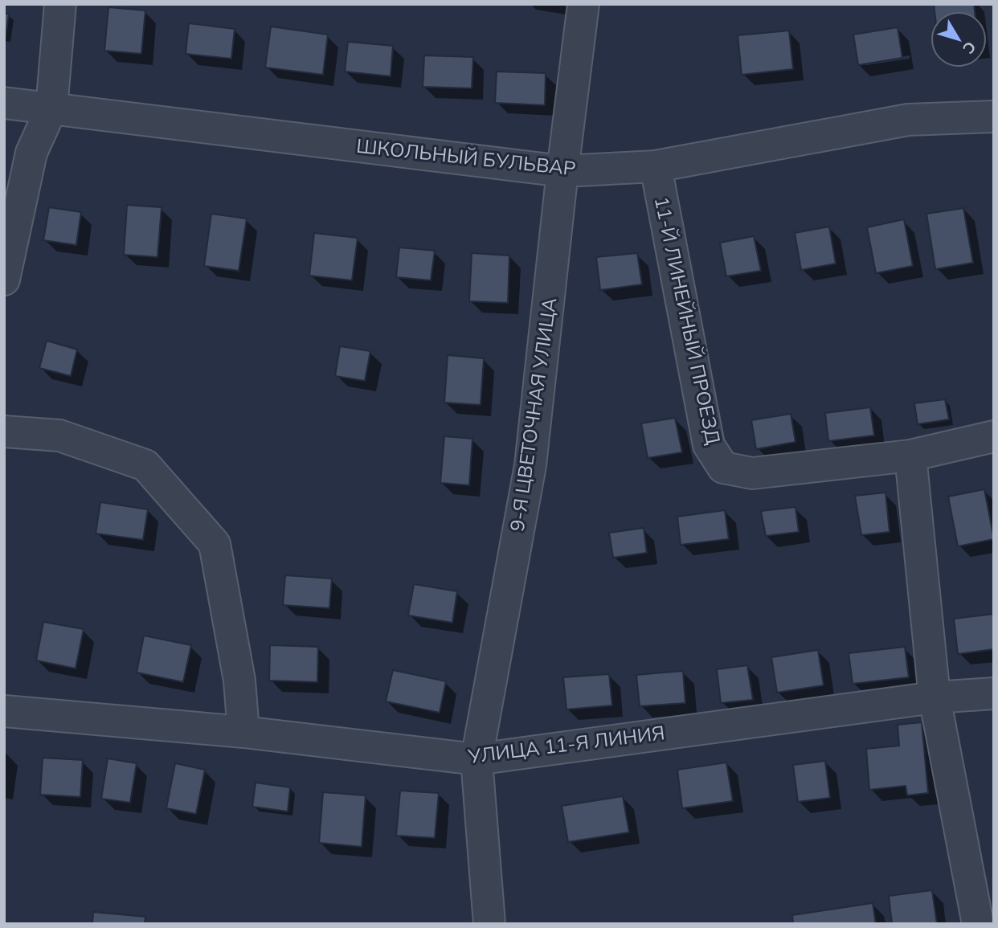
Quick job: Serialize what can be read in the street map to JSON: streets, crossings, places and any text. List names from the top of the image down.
{
  "streets": {
    "lane": [
      "ШКОЛЬНЫЙ БУЛЬВАР",
      "11-Й ЛИНЕЙНЫЙ ПРОЕЗД",
      "9-Я ЦВЕТОЧНАЯ УЛИЦА",
      "УЛИЦА 11-Я ЛИНИЯ"
    ]
  },
  "crossings": [
    ["ШКОЛЬНЫЙ БУЛЬВАР", "11-Й ЛИНЕЙНЫЙ ПРОЕЗД"],
    ["ШКОЛЬНЫЙ БУЛЬВАР", "9-Я ЦВЕТОЧНАЯ УЛИЦА"],
    ["9-Я ЦВЕТОЧНАЯ УЛИЦА", "УЛИЦА 11-Я ЛИНИЯ"]
  ],
  "north": "bottom right"
}
